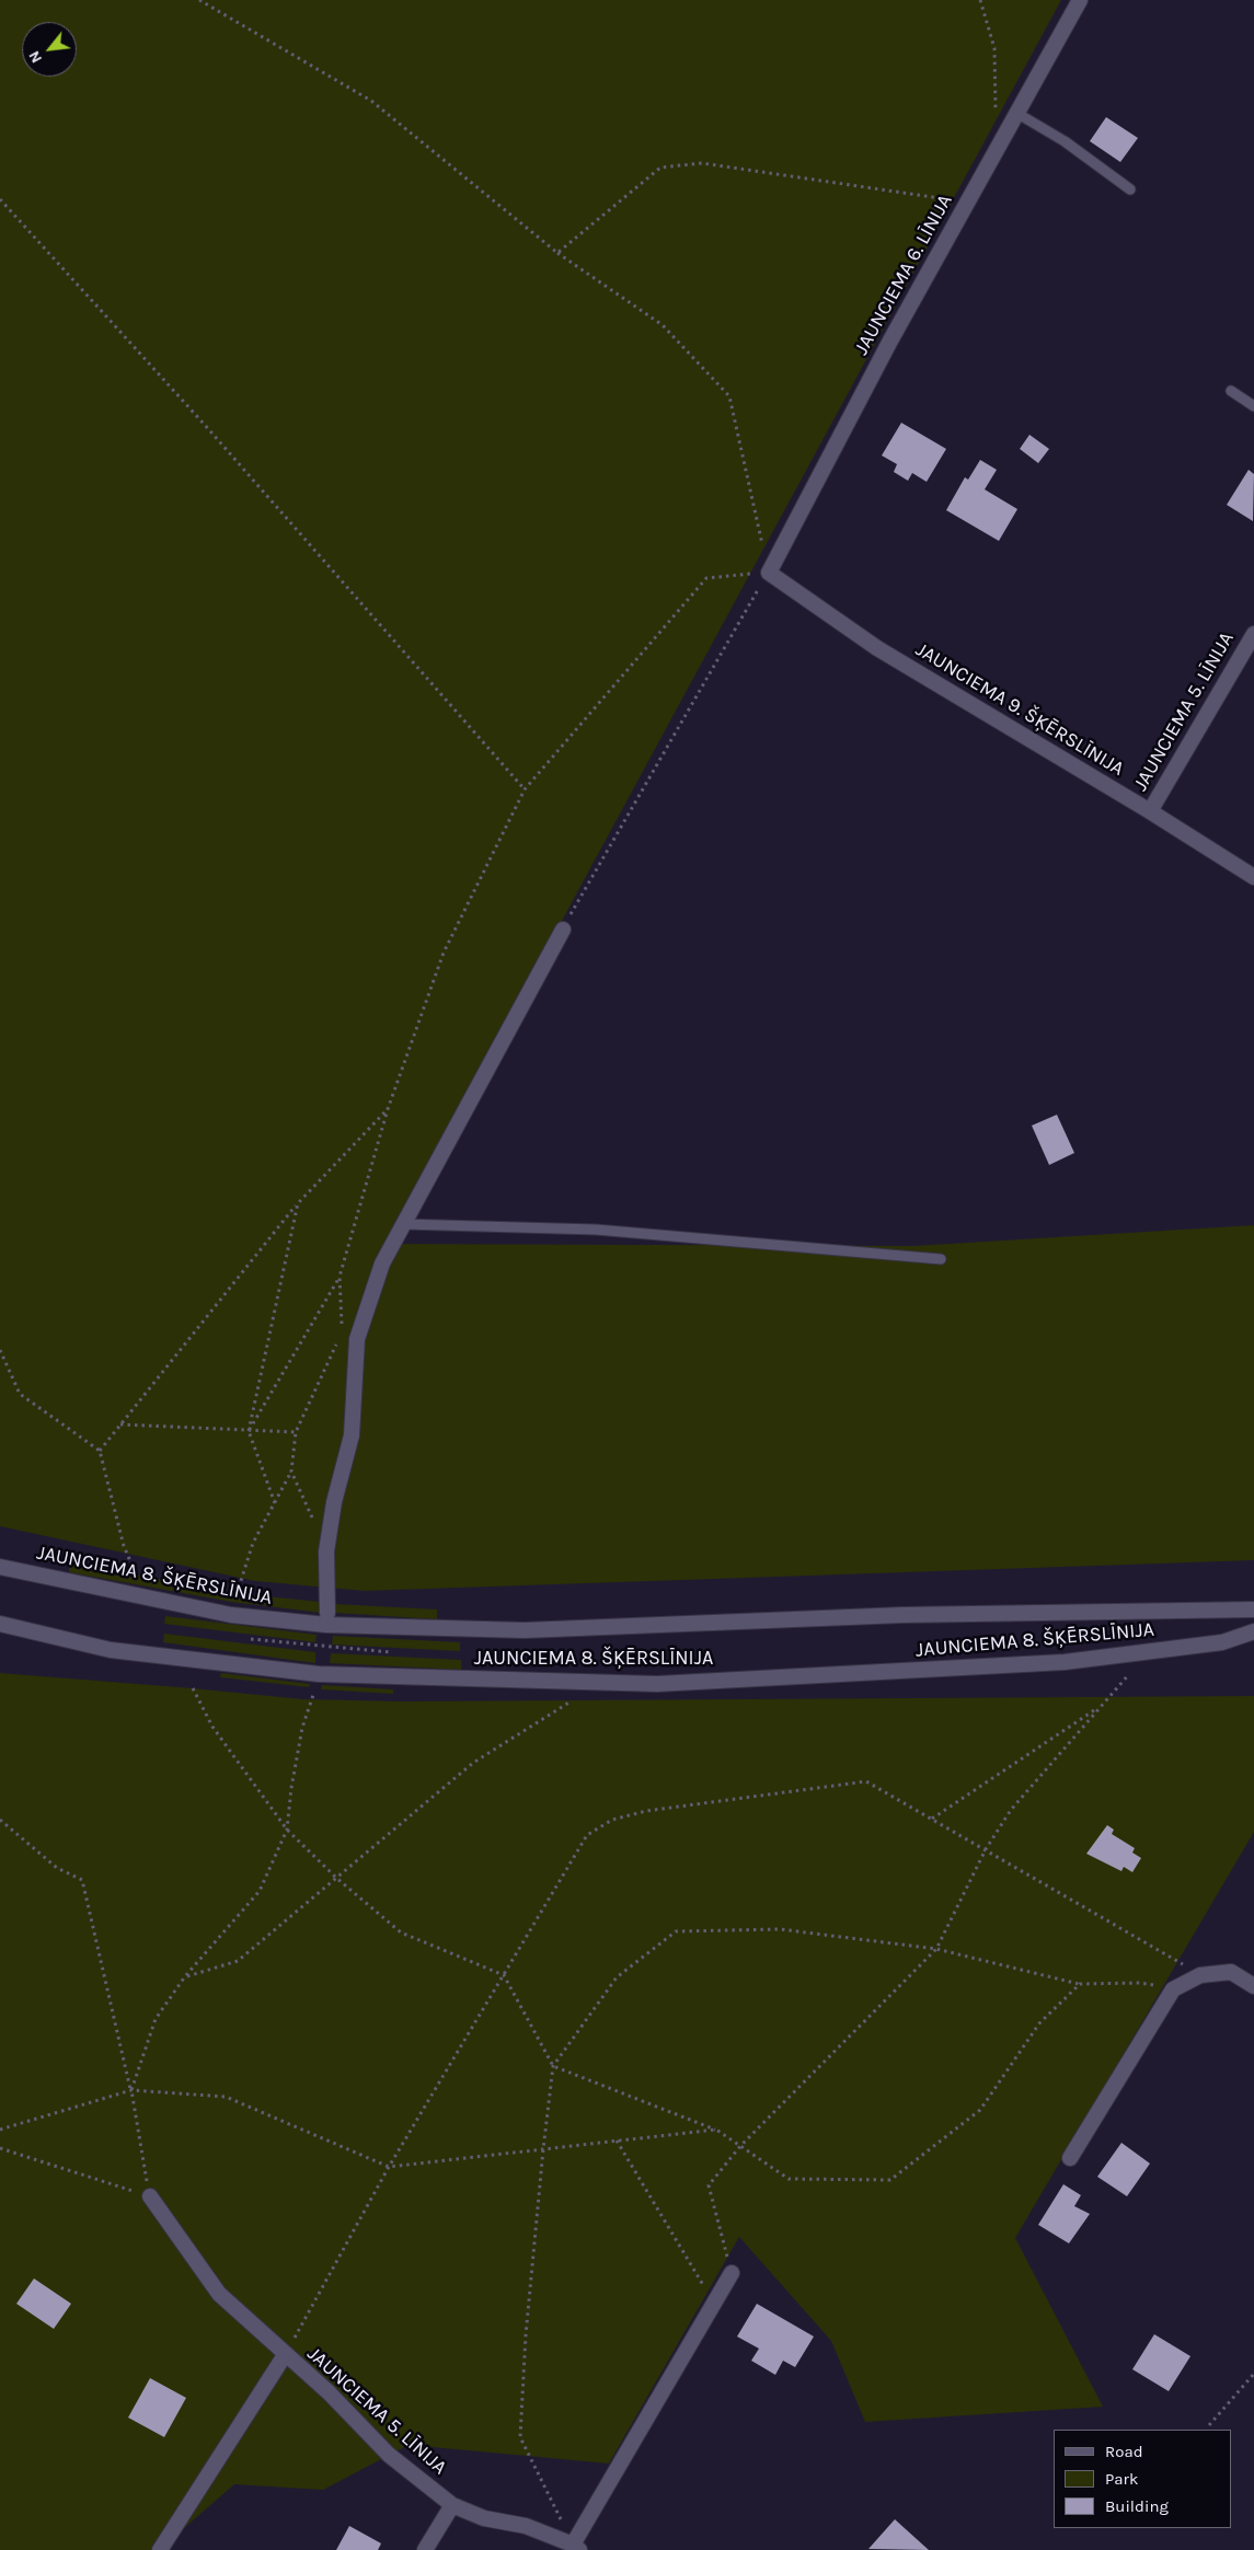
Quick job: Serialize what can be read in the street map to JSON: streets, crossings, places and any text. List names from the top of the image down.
{
  "streets": {
    "street": [
      "JAUNCIEMA 6. LĪNIJA",
      "JAUNCIEMA 9. ŠĶĒRSLĪNIJA",
      "JAUNCIEMA 5. LĪNIJA",
      "JAUNCIEMA 8. ŠĶĒRSLĪNIJA"
    ]
  },
  "crossings": [
    ["JAUNCIEMA 6. LĪNIJA", "JAUNCIEMA 9. ŠĶĒRSLĪNIJA"],
    ["JAUNCIEMA 9. ŠĶĒRSLĪNIJA", "JAUNCIEMA 5. LĪNIJA"]
  ],
  "legend": ["Road", "Park", "Building"],
  "north": "bottom left"
}
